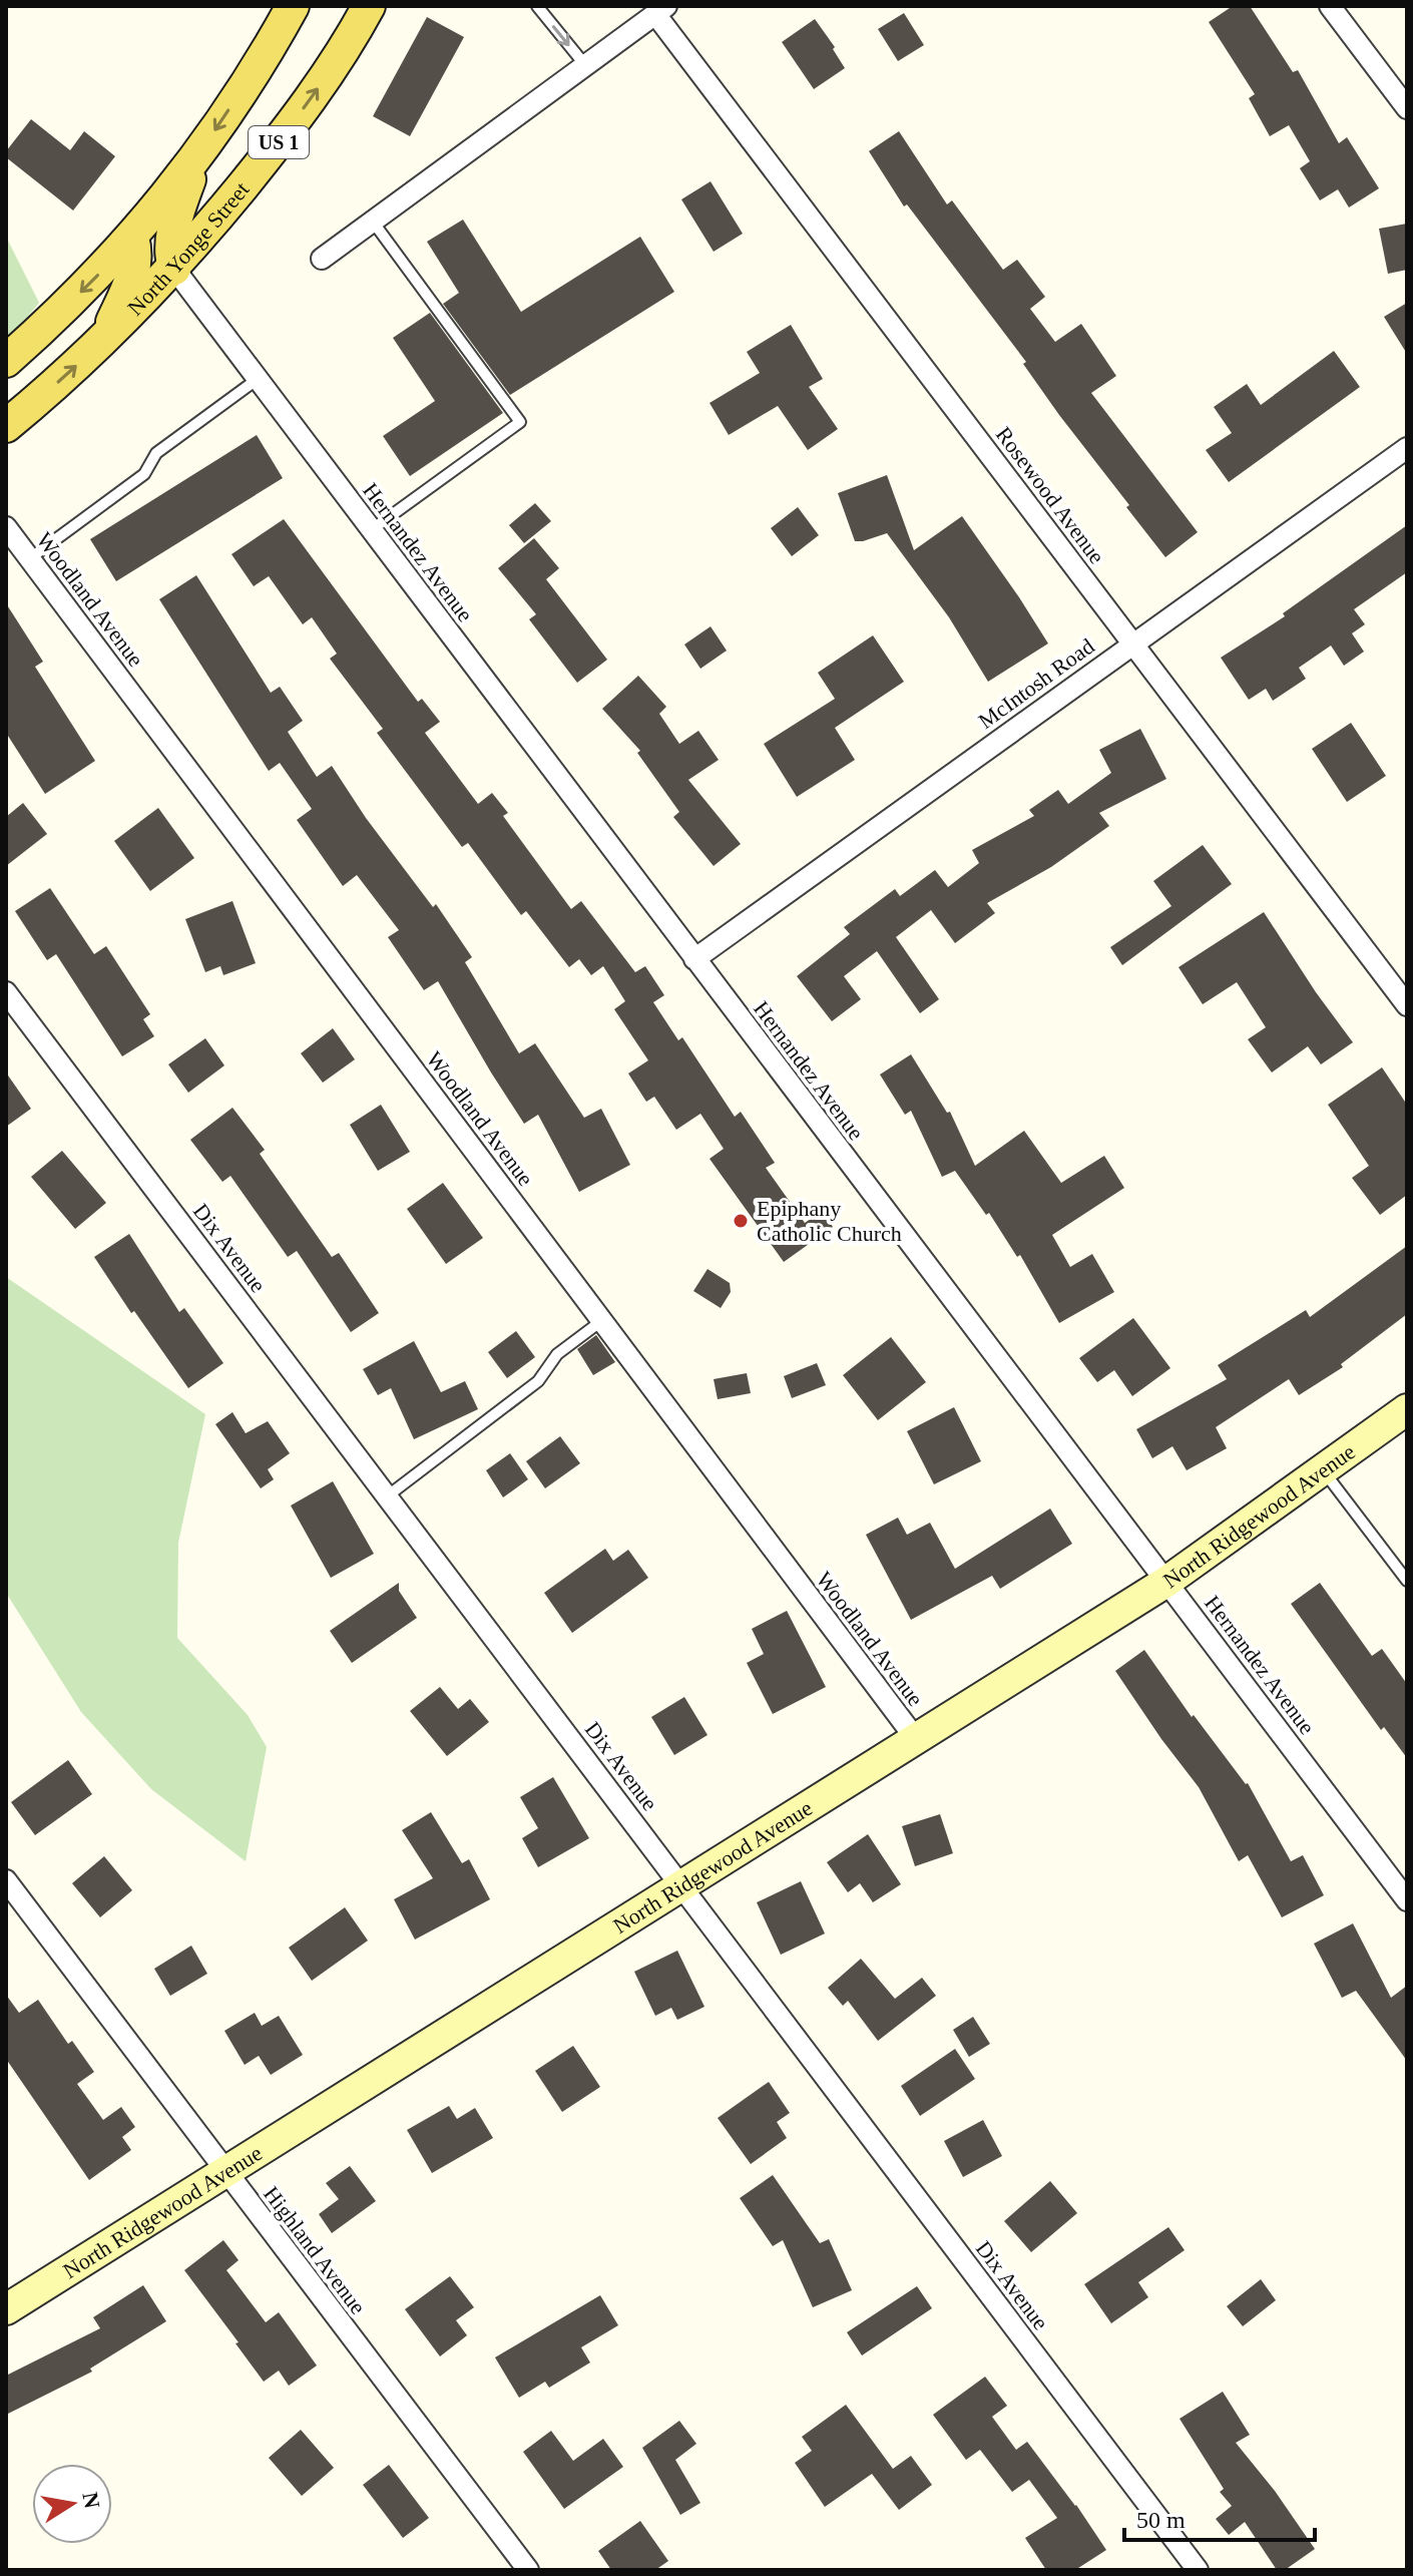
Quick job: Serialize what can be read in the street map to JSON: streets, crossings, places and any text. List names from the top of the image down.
{
  "streets": {
    "main road": ["US 1", "North Yonge Street"],
    "street": [
      "Rosewood Avenue",
      "Hernandez Avenue",
      "Woodland Avenue",
      "McIntosh Road",
      "Dix Avenue",
      "North Ridgewood Avenue",
      "Highland Avenue"
    ]
  },
  "crossings": [
    ["North Yonge Street", "Hernandez Avenue"],
    ["Rosewood Avenue", "McIntosh Road"],
    ["Hernandez Avenue", "McIntosh Road"],
    ["Hernandez Avenue", "North Ridgewood Avenue"],
    ["Woodland Avenue", "North Ridgewood Avenue"],
    ["Dix Avenue", "North Ridgewood Avenue"],
    ["North Ridgewood Avenue", "Highland Avenue"]
  ],
  "places": ["Epiphany Catholic Church"],
  "scale_bar": "50 m",
  "north": "right"
}
